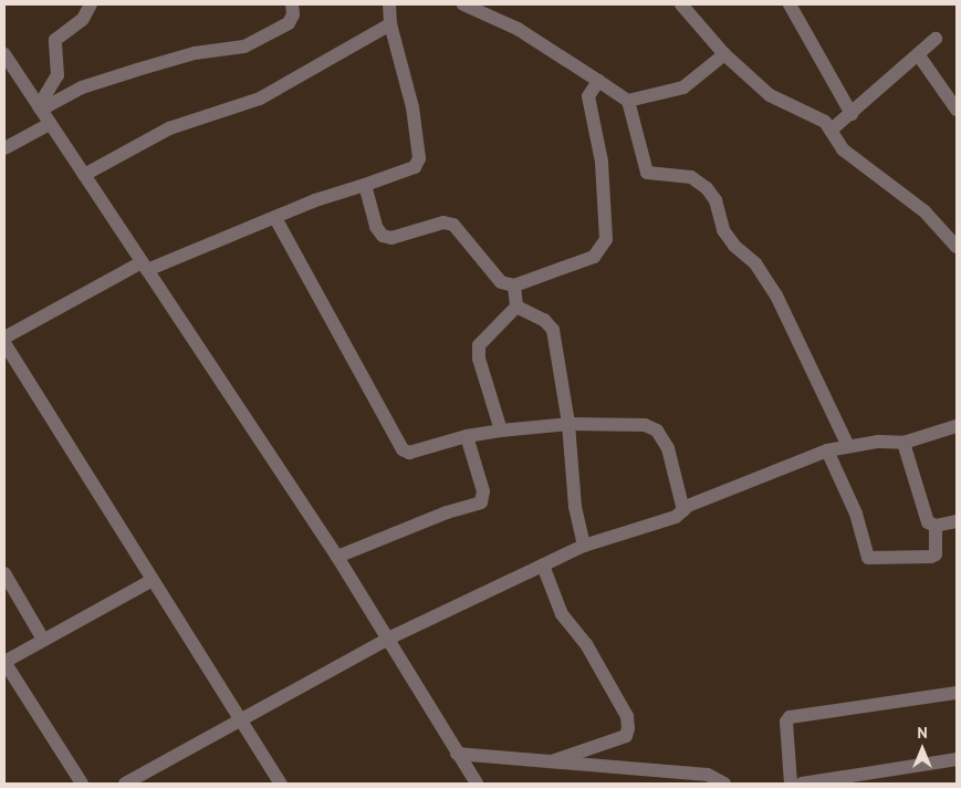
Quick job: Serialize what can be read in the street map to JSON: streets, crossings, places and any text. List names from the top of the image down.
{
  "north": "top"
}
